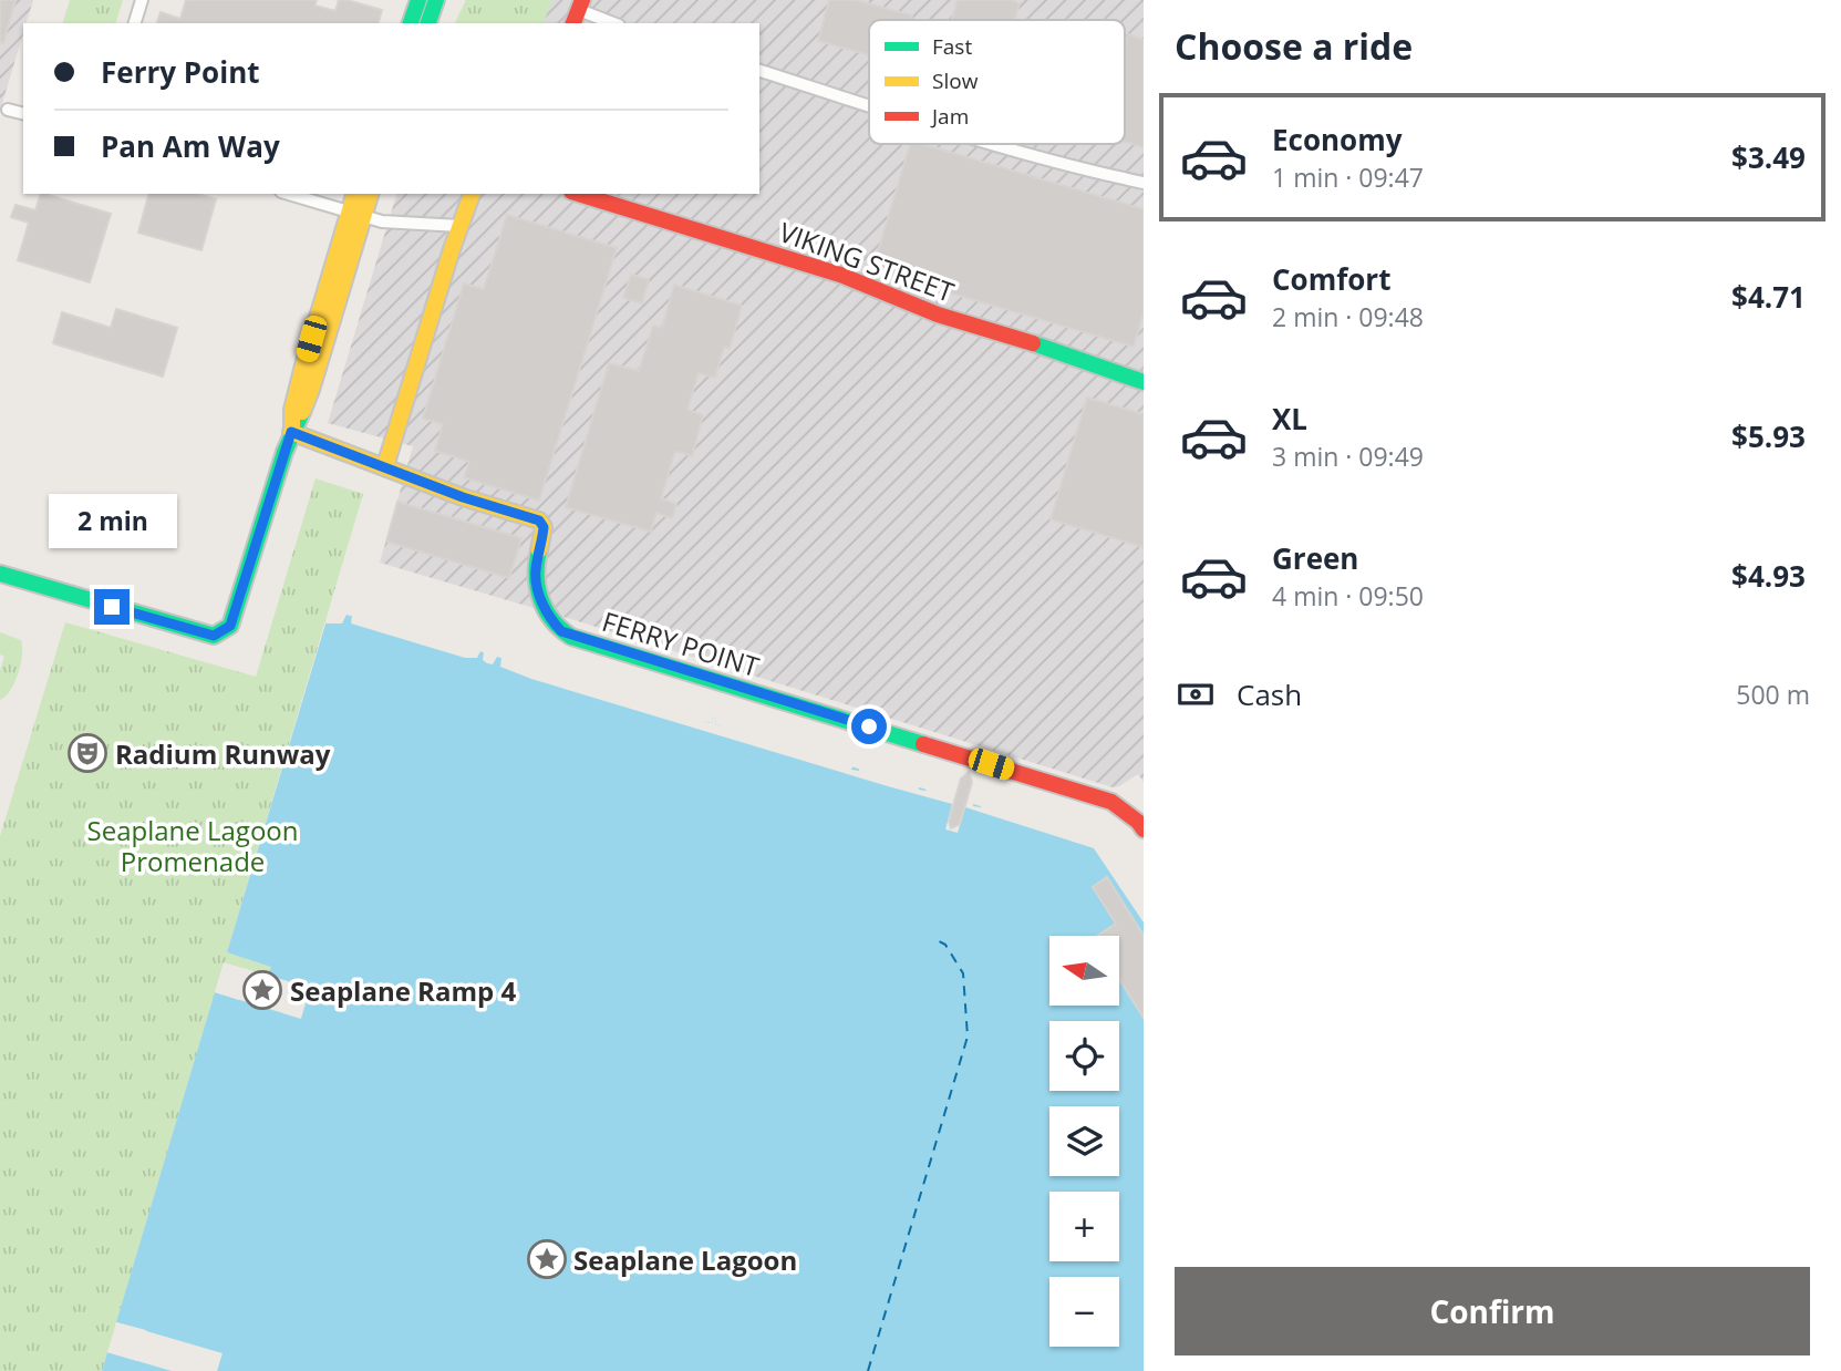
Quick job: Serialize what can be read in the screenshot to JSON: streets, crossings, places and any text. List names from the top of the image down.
{
  "streets": {
    "street": ["VIKING STREET", "FERRY POINT"]
  },
  "parks": ["Seaplane Lagoon Promenade"],
  "places": {
    "theatre": ["Radium Runway"],
    "place": ["Seaplane Ramp 4", "Seaplane Lagoon"]
  },
  "legend": ["Fast", "Slow", "Jam"],
  "north": "left",
  "page": {
    "heading": "Choose a ride",
    "banner": ["Ferry Point", "Pan Am Way"],
    "list": [
      {
        "name": "Economy",
        "note": "1 min · 09:47",
        "value": "$3.49"
      },
      {
        "name": "Comfort",
        "note": "2 min · 09:48",
        "value": "$4.71"
      },
      {
        "name": "XL",
        "note": "3 min · 09:49",
        "value": "$5.93"
      },
      {
        "name": "Green",
        "note": "4 min · 09:50",
        "value": "$4.93"
      }
    ],
    "bubble": "2 min",
    "pay": ["Cash", "500 m"],
    "map_buttons": ["+", "−"],
    "buttons": "Confirm"
  }
}
